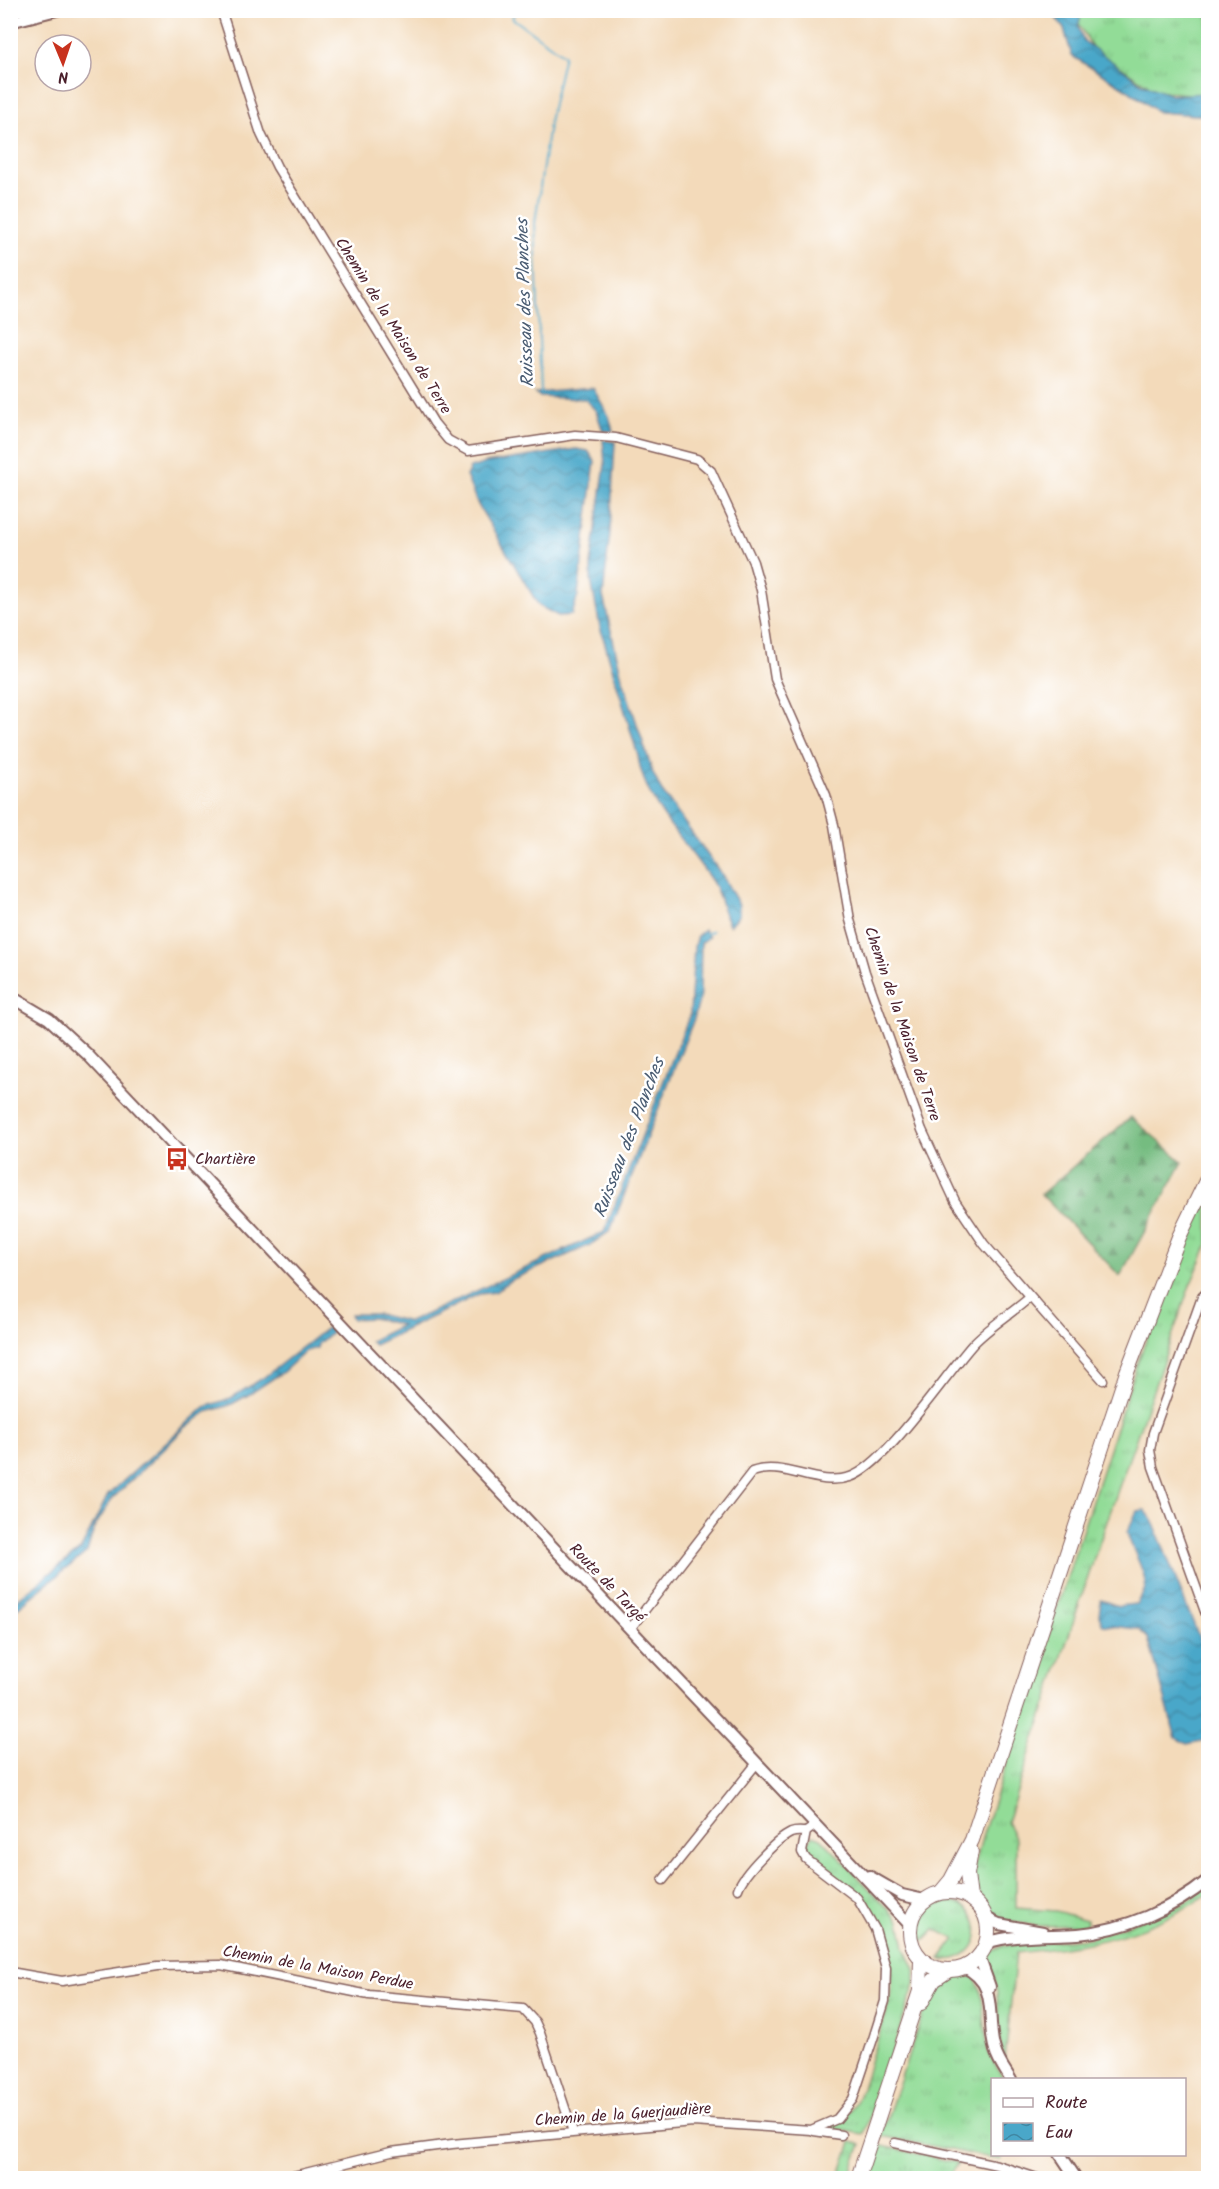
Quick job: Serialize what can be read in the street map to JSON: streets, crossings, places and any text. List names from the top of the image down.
{
  "streets": {
    "street": [
      "Chemin de la Maison de Terre",
      "Route de Targé",
      "Chemin de la Maison Perdue",
      "Chemin de la Guerjaudière"
    ]
  },
  "crossings": [
    ["Chemin de la Maison Perdue", "Chemin de la Guerjaudière"]
  ],
  "water": ["Ruisseau des Planches"],
  "places": {
    "bus stop": ["Chartière"]
  },
  "legend": ["Route", "Eau"],
  "north": "bottom"
}
